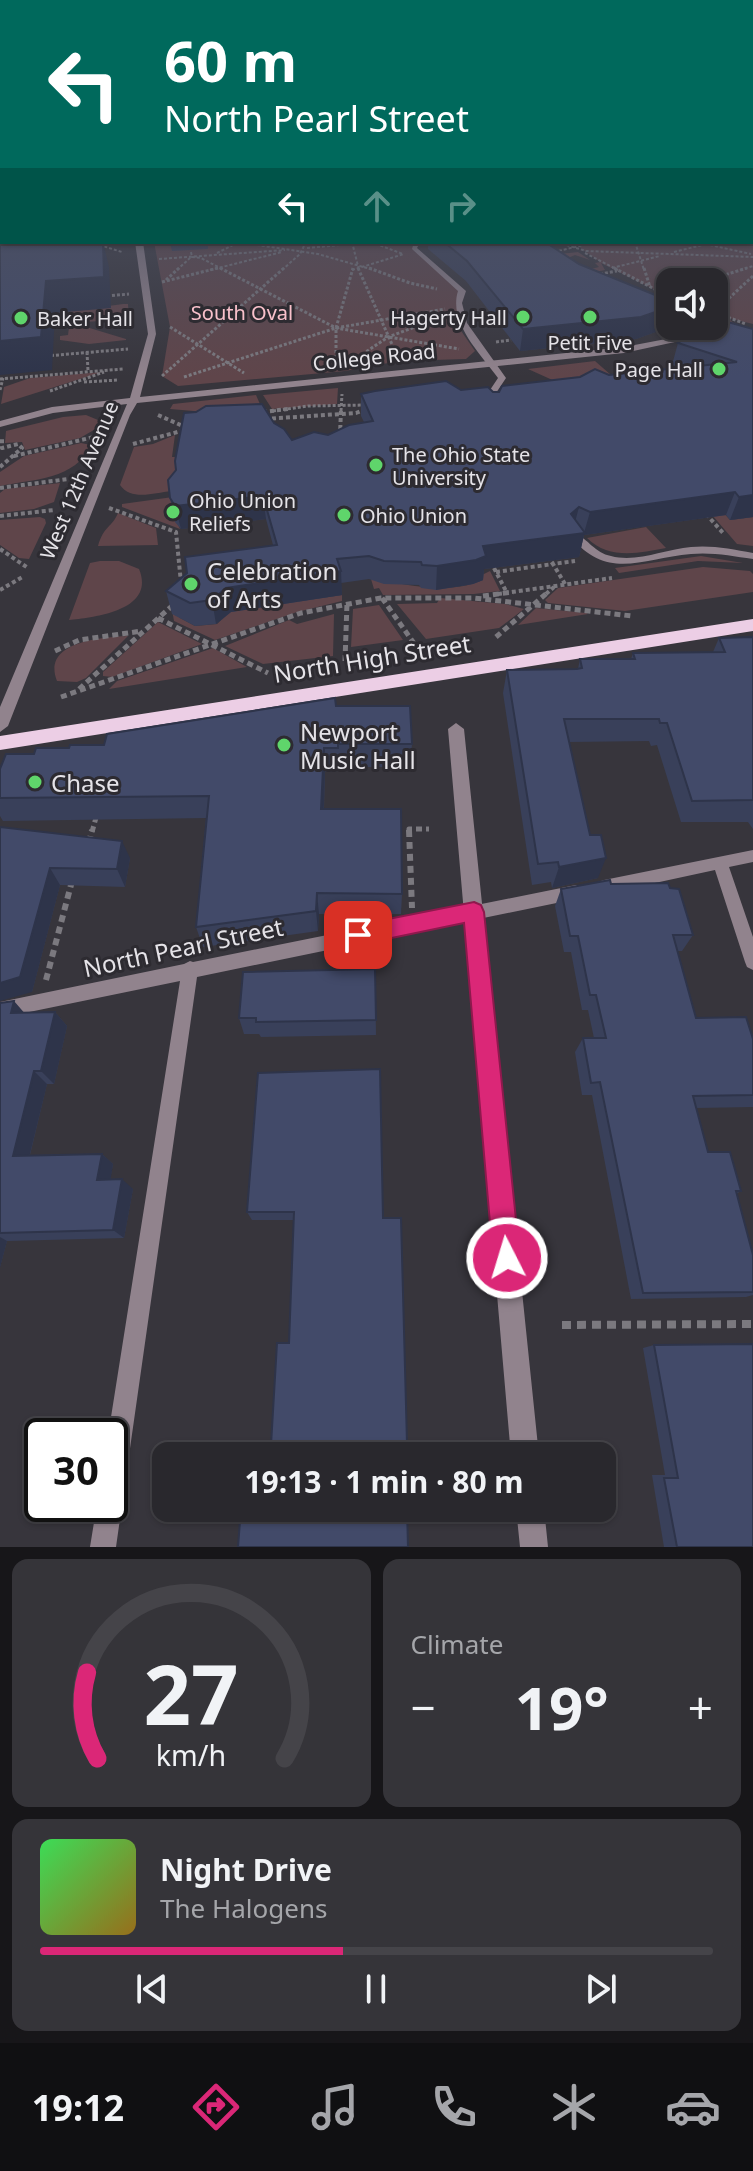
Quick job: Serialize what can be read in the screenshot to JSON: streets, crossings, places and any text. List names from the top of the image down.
{
  "streets": {
    "main road": ["North High Street"],
    "street": ["College Road", "West 12th Avenue"],
    "lane": ["North Pearl Street"]
  },
  "crossings": [
    ["College Road", "West 12th Avenue"]
  ],
  "parks": ["South Oval"],
  "places": [
    "Hagerty Hall",
    "Petit Five",
    "Baker Hall",
    "Page Hall",
    "The Ohio State University",
    "Ohio Union Reliefs",
    "Ohio Union",
    "Celebration of Arts",
    "Newport Music Hall",
    "Chase"
  ],
  "page": {
    "turn": ["60 m", "North Pearl Street"],
    "limit": "30",
    "trip": "19:13 · 1 min · 80 m",
    "tile": "Climate",
    "heat": ["−", "19°", "+"],
    "song": ["Night Drive", "The Halogens"],
    "tabs": "19:12",
    "gauge": ["27", "km/h"]
  }
}
